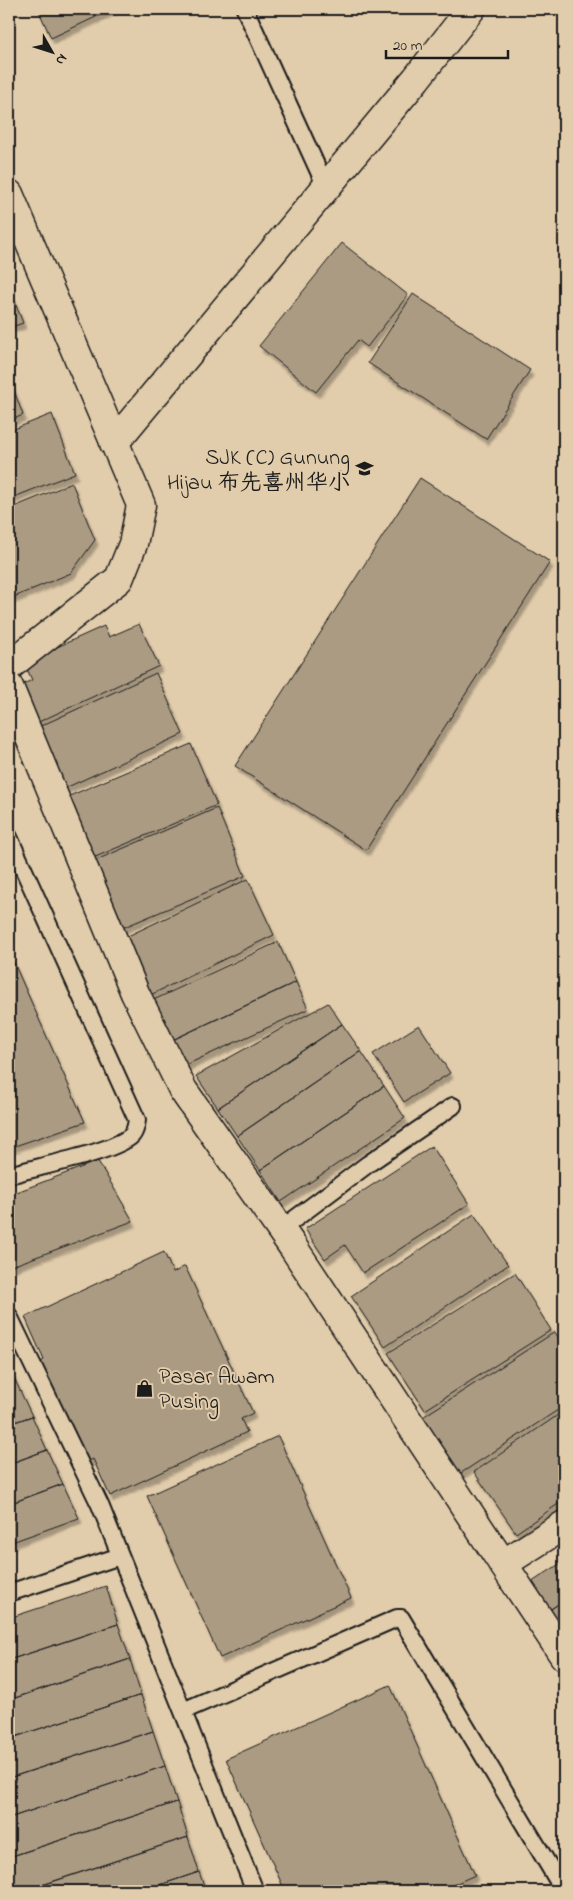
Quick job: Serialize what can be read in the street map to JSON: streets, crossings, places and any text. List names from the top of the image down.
{
  "places": {
    "school or university": ["SJK (C) Gunung Hijau 布先喜州华小"],
    "shop": ["Pasar Awam Pusing"]
  },
  "scale_bar": "20 m",
  "north": "bottom right"
}
